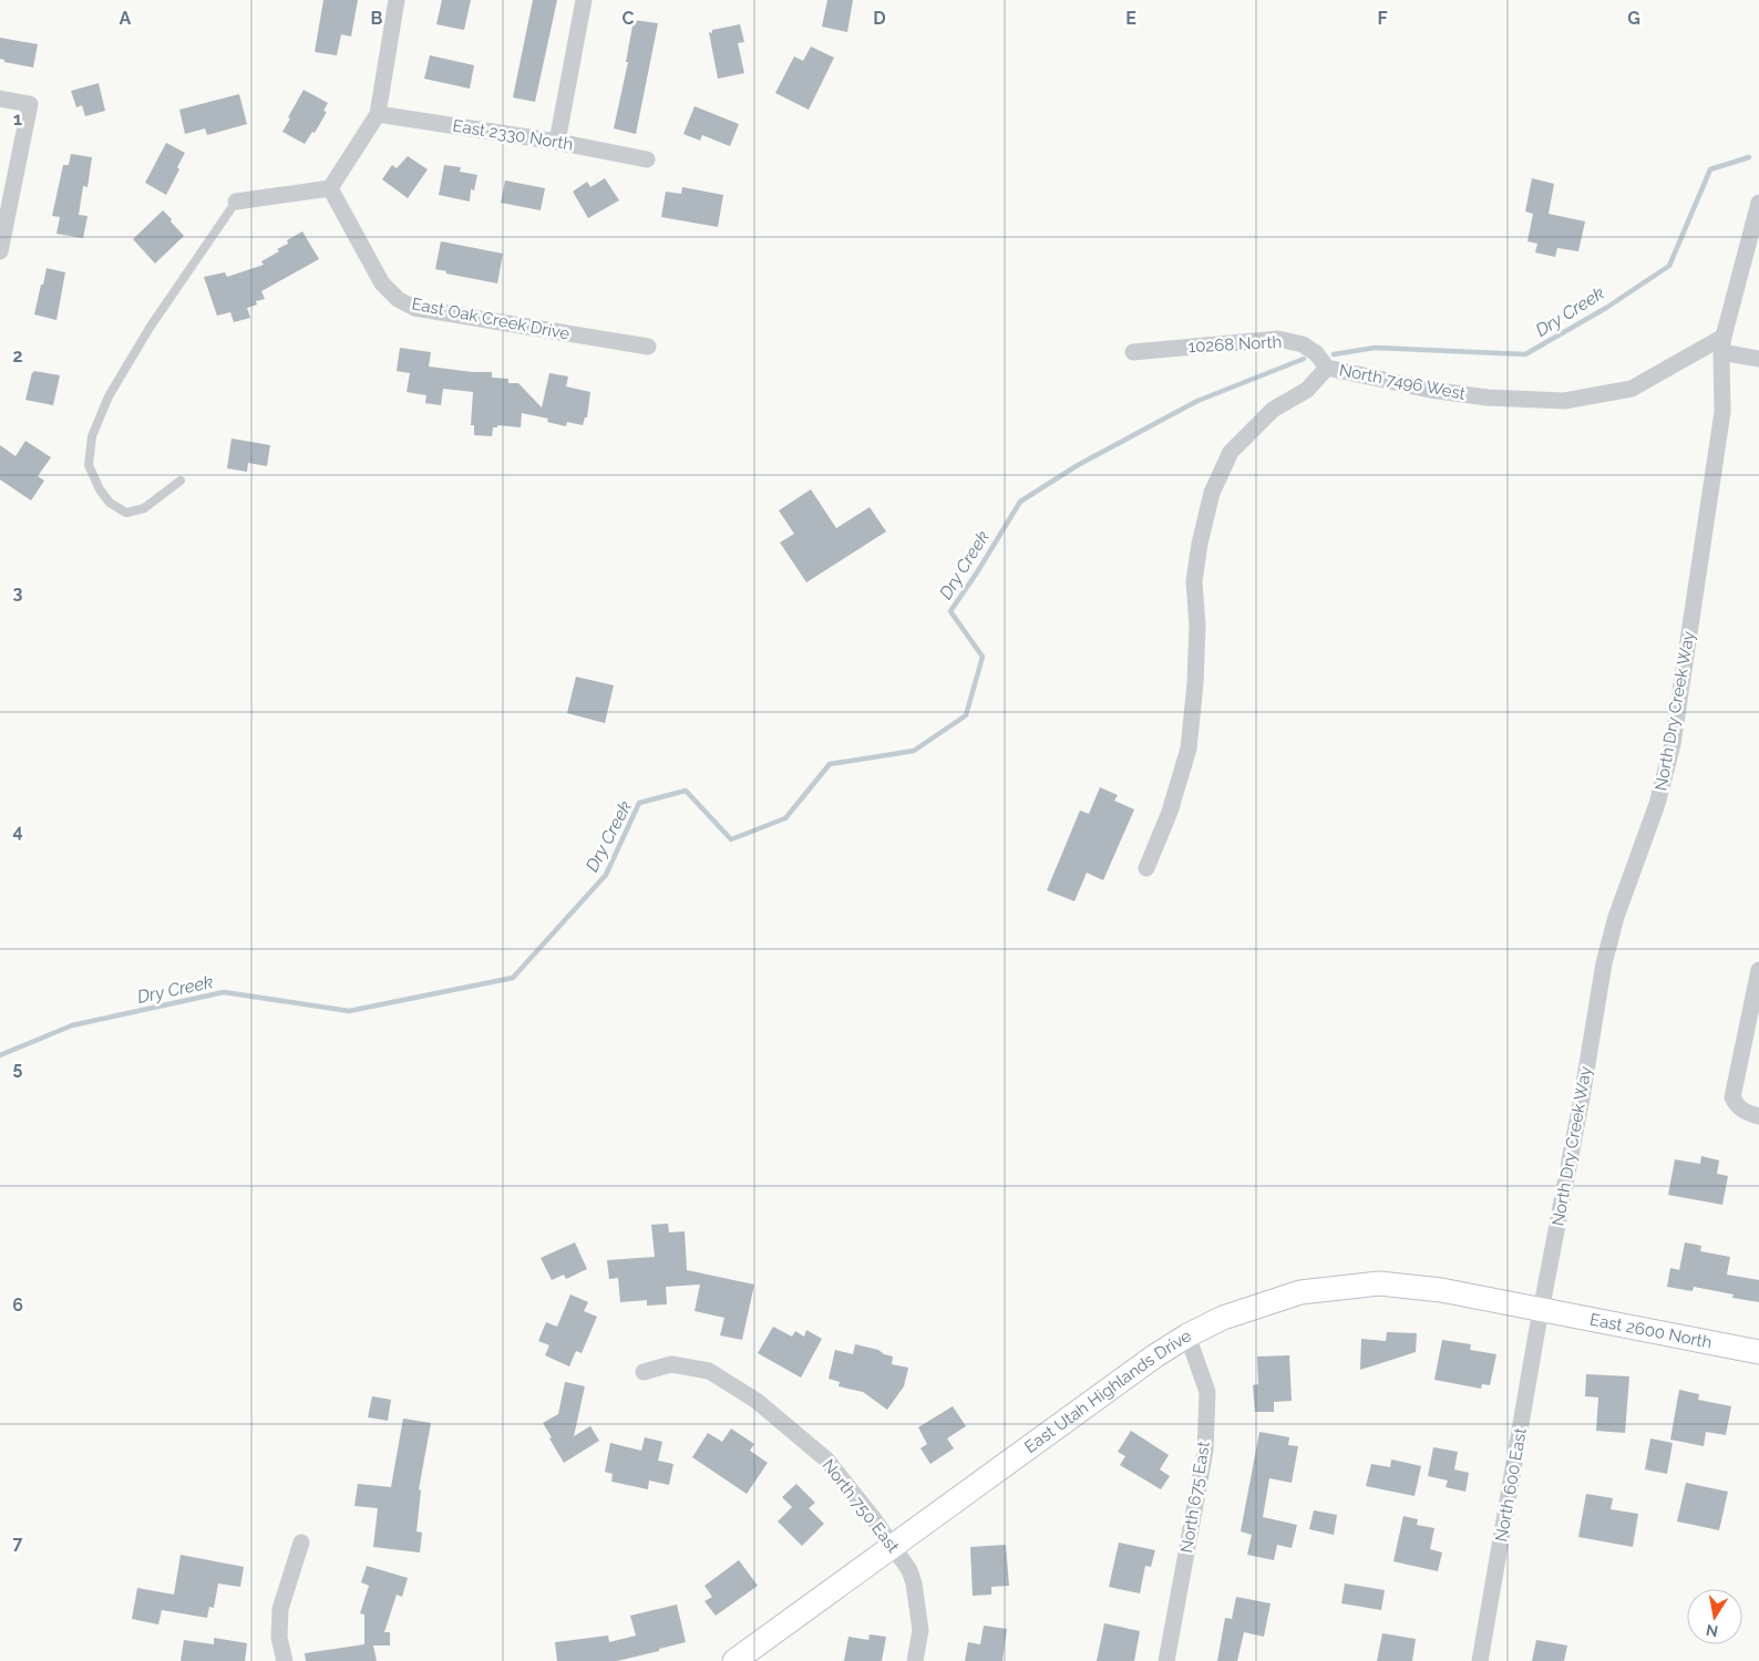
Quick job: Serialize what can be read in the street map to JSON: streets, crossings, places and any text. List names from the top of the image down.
{
  "streets": {
    "street": [
      "East 2330 North",
      "East Oak Creek Drive",
      "10268 North",
      "North 7496 West",
      "North Dry Creek Way",
      "East 2600 North",
      "East Utah Highlands Drive",
      "North 600 East",
      "North 675 East",
      "North 750 East"
    ]
  },
  "crossings": [
    ["10268 North", "North 7496 West"],
    ["North 7496 West", "North Dry Creek Way"],
    ["North Dry Creek Way", "East 2600 North"],
    ["North Dry Creek Way", "East Utah Highlands Drive"],
    ["North Dry Creek Way", "North 600 East"],
    ["East 2600 North", "East Utah Highlands Drive"],
    ["East 2600 North", "North 600 East"],
    ["East Utah Highlands Drive", "North 600 East"],
    ["East Utah Highlands Drive", "North 675 East"],
    ["East Utah Highlands Drive", "North 750 East"]
  ],
  "water": ["Dry Creek"],
  "north": "bottom",
  "grid": {
    "columns": [
      "A",
      "B",
      "C",
      "D",
      "E",
      "F",
      "G"
    ],
    "rows": [
      "1",
      "2",
      "3",
      "4",
      "5",
      "6",
      "7"
    ]
  }
}
